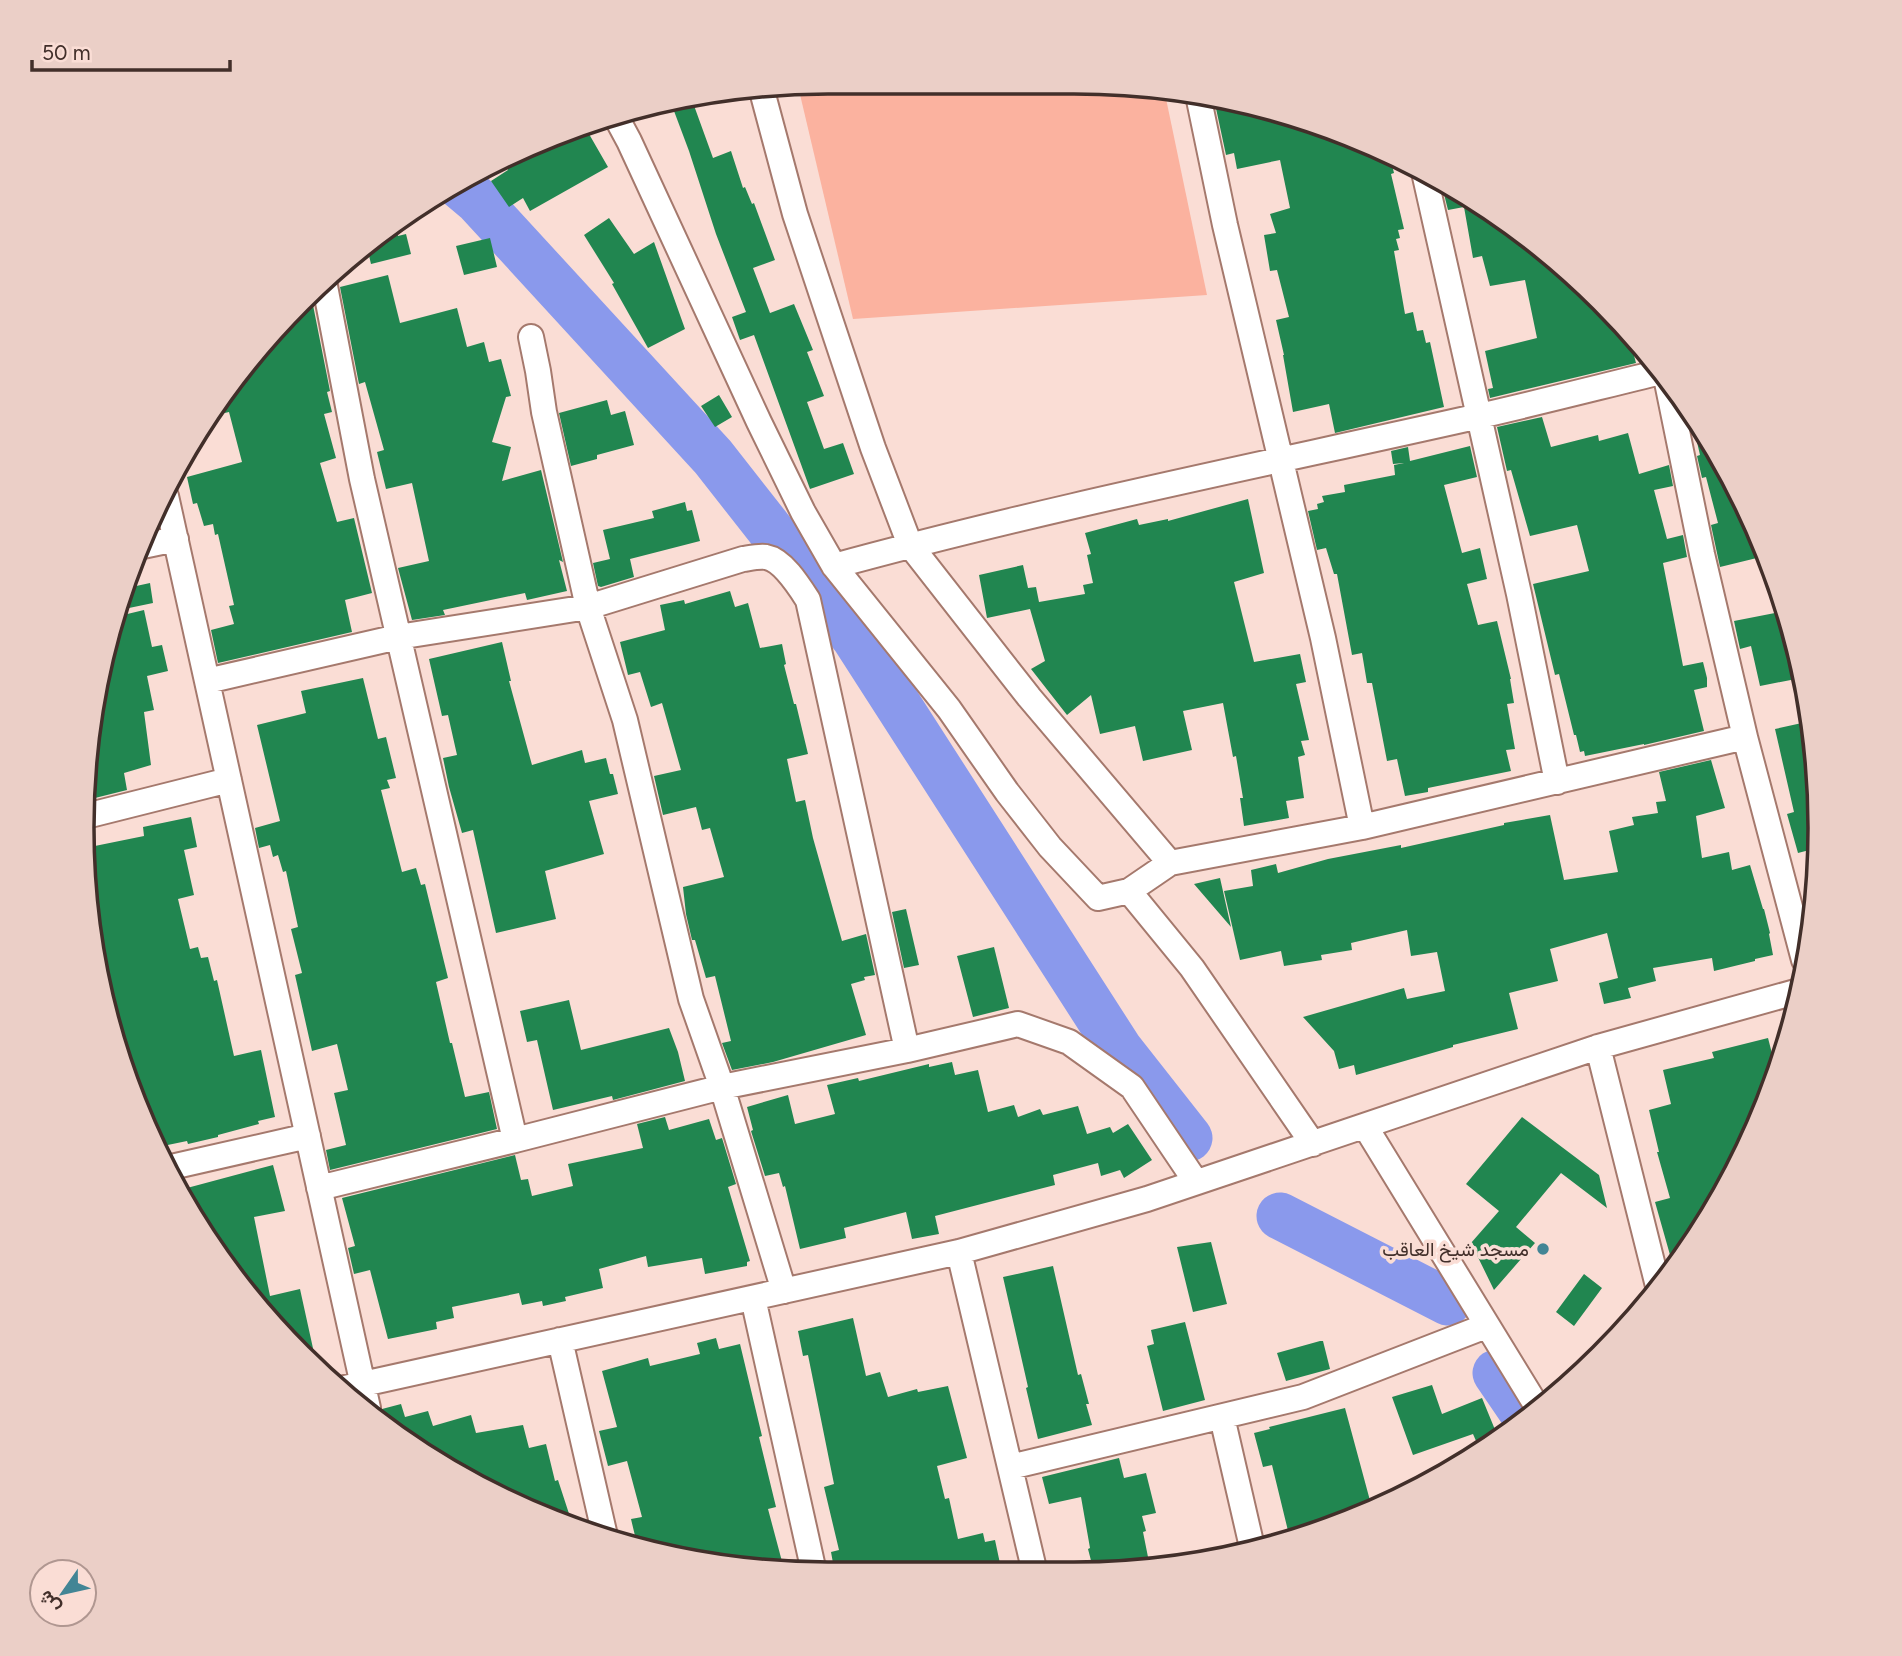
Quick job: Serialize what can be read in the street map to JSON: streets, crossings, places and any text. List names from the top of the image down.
{
  "places": ["مسجد شيخ العاقب"],
  "scale_bar": "50 m",
  "north": "bottom left"
}
